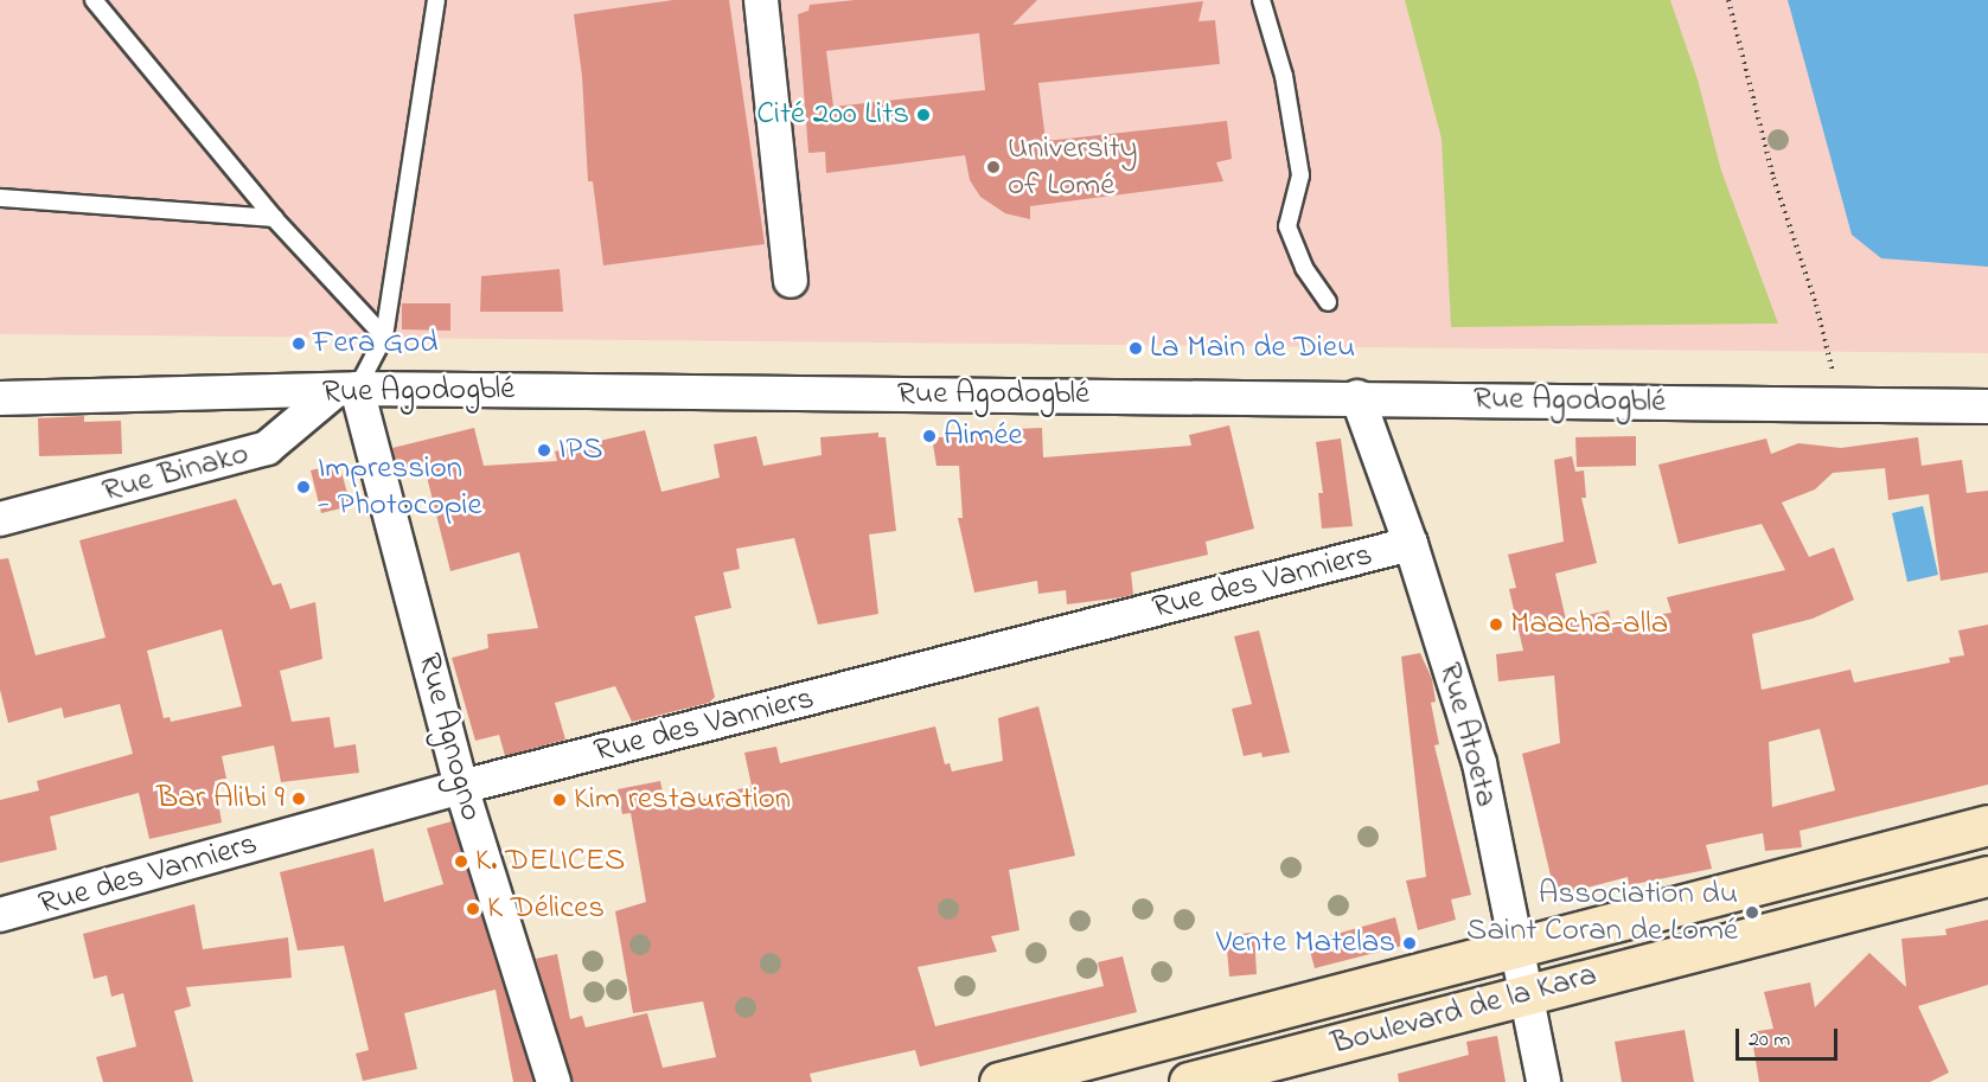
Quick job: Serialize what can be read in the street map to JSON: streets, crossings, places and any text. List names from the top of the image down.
{
  "streets": {
    "main road": ["Boulevard de la Kara"],
    "street": [
      "Rue Agodogblé",
      "Rue Binako",
      "Rue des Vanniers",
      "Rue Atoeta",
      "Rue Agnogno"
    ]
  },
  "crossings": [
    ["Rue Agodogblé", "Rue Binako"],
    ["Rue Agodogblé", "Rue Atoeta"],
    ["Rue Agodogblé", "Rue Agnogno"],
    ["Rue Binako", "Rue Agnogno"],
    ["Rue des Vanniers", "Rue Atoeta"],
    ["Rue des Vanniers", "Rue Agnogno"],
    ["Rue Atoeta", "Boulevard de la Kara"]
  ],
  "places": [
    "Cité 200 Lits",
    "University of Lomé",
    "Fera God",
    "La Main de Dieu",
    "Aimée",
    "IPS",
    "Impression - Photocopie",
    "Maacha-alla",
    "Bar Alibi 9",
    "Kim restauration",
    "K. DELICES",
    "K Délices",
    "Association du Saint Coran de Lomé",
    "Vente Matelas"
  ],
  "scale_bar": "20 m"
}
